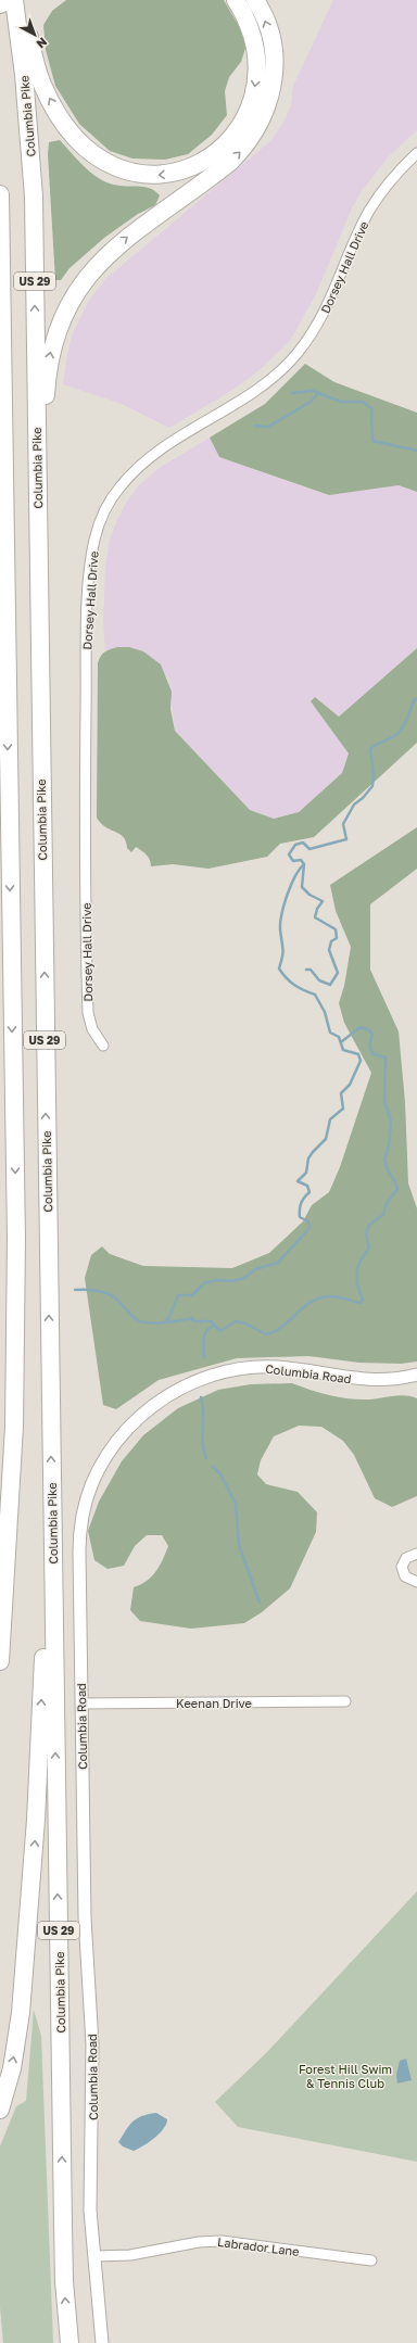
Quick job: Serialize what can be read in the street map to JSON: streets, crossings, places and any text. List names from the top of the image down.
{
  "streets": {
    "highway": ["Columbia Pike", "US 29"],
    "street": [
      "Dorsey Hall Drive",
      "Columbia Road",
      "Keenan Drive",
      "Labrador Lane"
    ]
  },
  "crossings": [
    ["Columbia Road", "Keenan Drive"],
    ["Columbia Road", "Labrador Lane"]
  ],
  "parks": ["Forest Hill Swim & Tennis Club"],
  "north": "bottom right"
}
